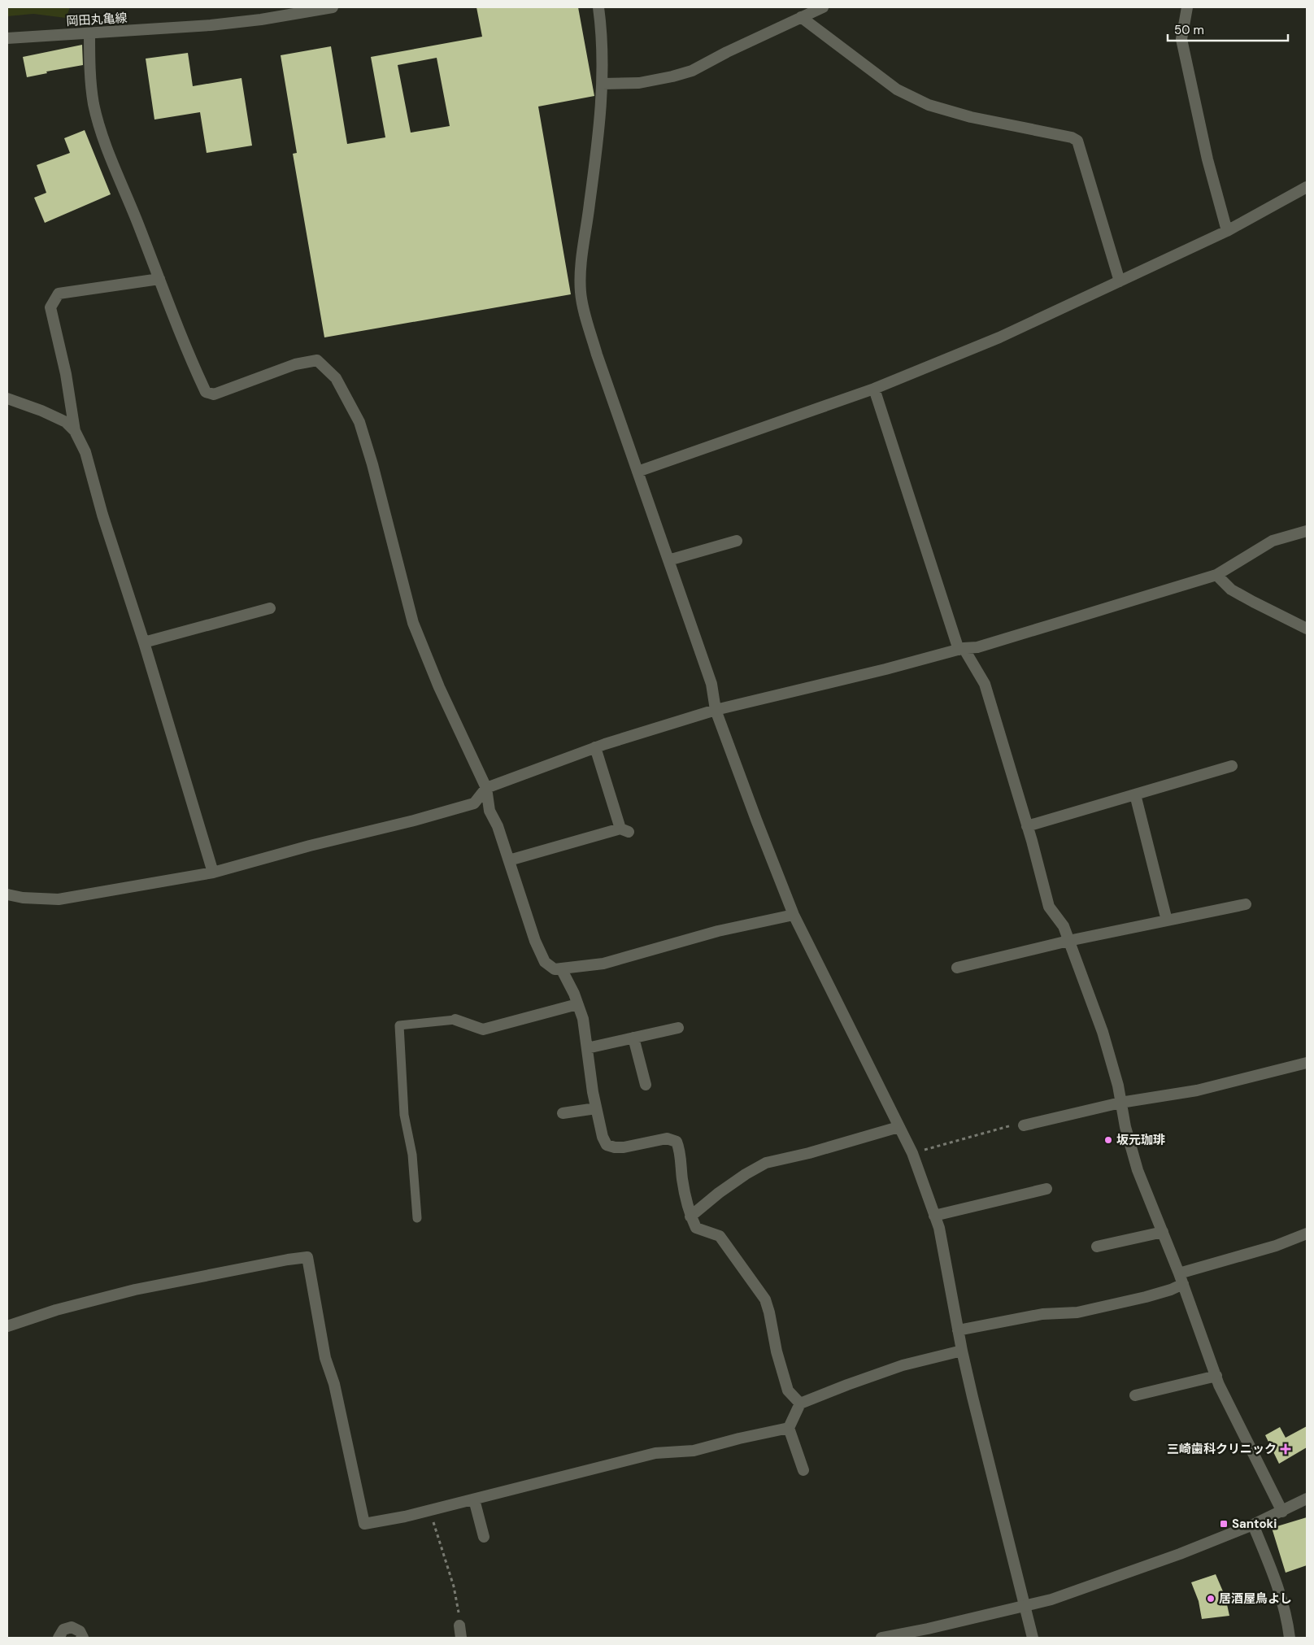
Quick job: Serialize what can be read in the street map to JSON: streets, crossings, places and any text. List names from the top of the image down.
{
  "streets": {
    "street": ["岡田丸亀線"]
  },
  "places": {
    "other": ["坂元珈琲", "居酒屋鳥よし"],
    "health": ["三崎歯科クリニック"],
    "transit": ["Santoki"]
  },
  "scale_bar": "50 m"
}
